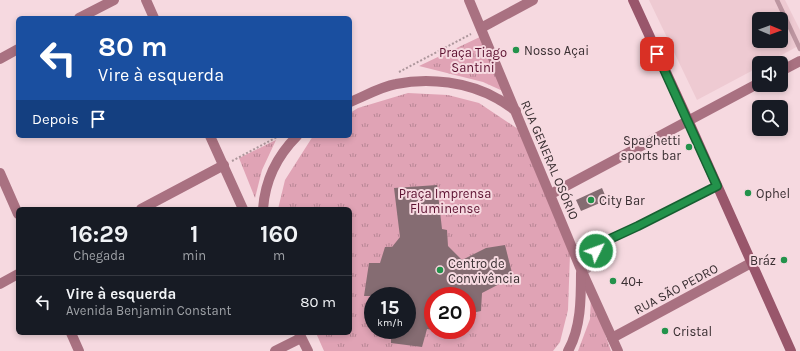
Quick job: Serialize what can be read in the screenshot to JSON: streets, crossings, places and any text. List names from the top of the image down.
{
  "streets": {
    "main road": ["RUA GENERAL OSÓRIO", "RUA SÃO PEDRO"]
  },
  "crossings": [
    ["RUA GENERAL OSÓRIO", "RUA SÃO PEDRO"]
  ],
  "parks": ["Praça Tiago Santini", "Praça Imprensa Fluminense"],
  "places": [
    "Nosso Açai",
    "Spaghetti sports bar",
    "Ophel",
    "City Bar",
    "Bráz",
    "Centro de Convivência",
    "40+",
    "Cristal"
  ],
  "north": "right",
  "page": {
    "turn": ["80 m", "Vire à esquerda"],
    "then": "Depois",
    "eta": [
      "16:29",
      "Chegada",
      "1",
      "min",
      "160",
      "m"
    ],
    "list": [
      {
        "name": "Vire à esquerda",
        "note": "Avenida Benjamin Constant",
        "value": "80 m"
      }
    ],
    "speed": "15 km/h",
    "limit": "20"
  }
}
